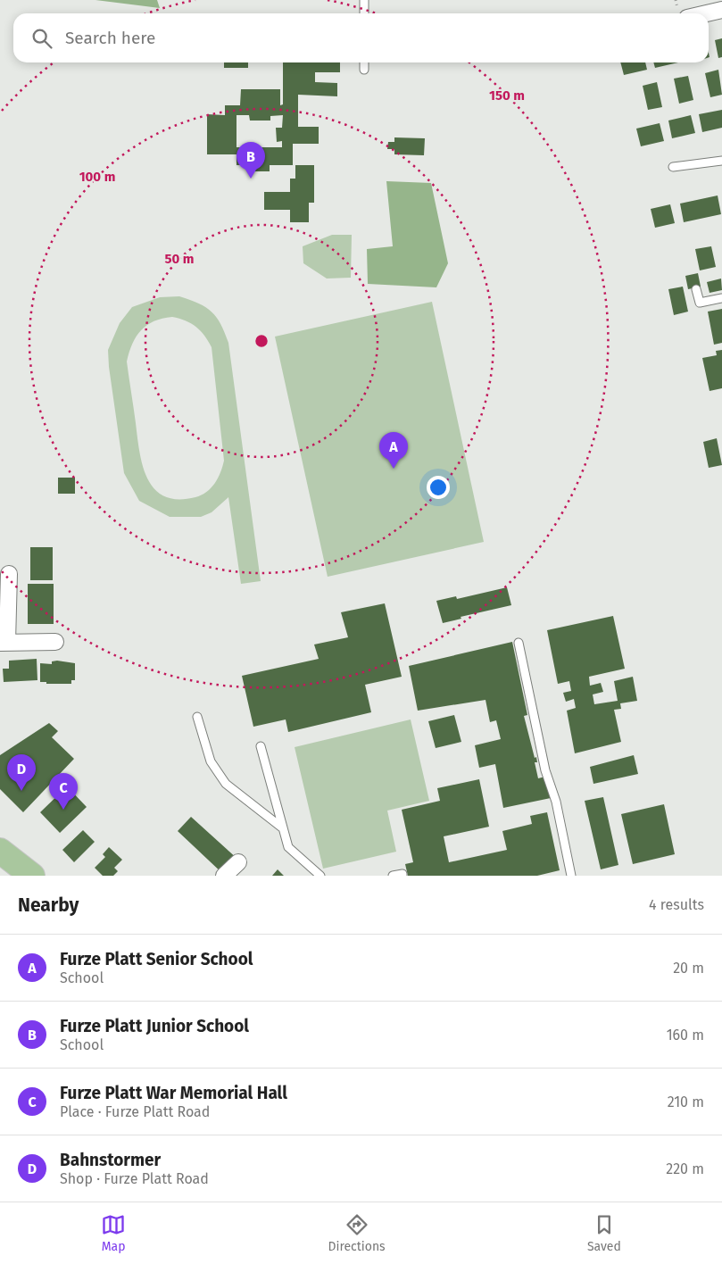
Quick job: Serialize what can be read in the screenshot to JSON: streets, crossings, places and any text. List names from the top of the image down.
{
  "page": {
    "search": "Search here",
    "pins": [
      "B",
      "A",
      "D",
      "C"
    ],
    "heading": ["Nearby", "4 results"],
    "list": [
      {
        "mark": "A",
        "name": "Furze Platt Senior School",
        "note": "School",
        "value": "20 m"
      },
      {
        "mark": "B",
        "name": "Furze Platt Junior School",
        "note": "School",
        "value": "160 m"
      },
      {
        "mark": "C",
        "name": "Furze Platt War Memorial Hall",
        "note": "Place · Furze Platt Road",
        "value": "210 m"
      },
      {
        "mark": "D",
        "name": "Bahnstormer",
        "note": "Shop · Furze Platt Road",
        "value": "220 m"
      }
    ],
    "nav": ["Map", "Directions", "Saved"]
  },
  "rings": ["150 m", "100 m", "50 m"]
}
